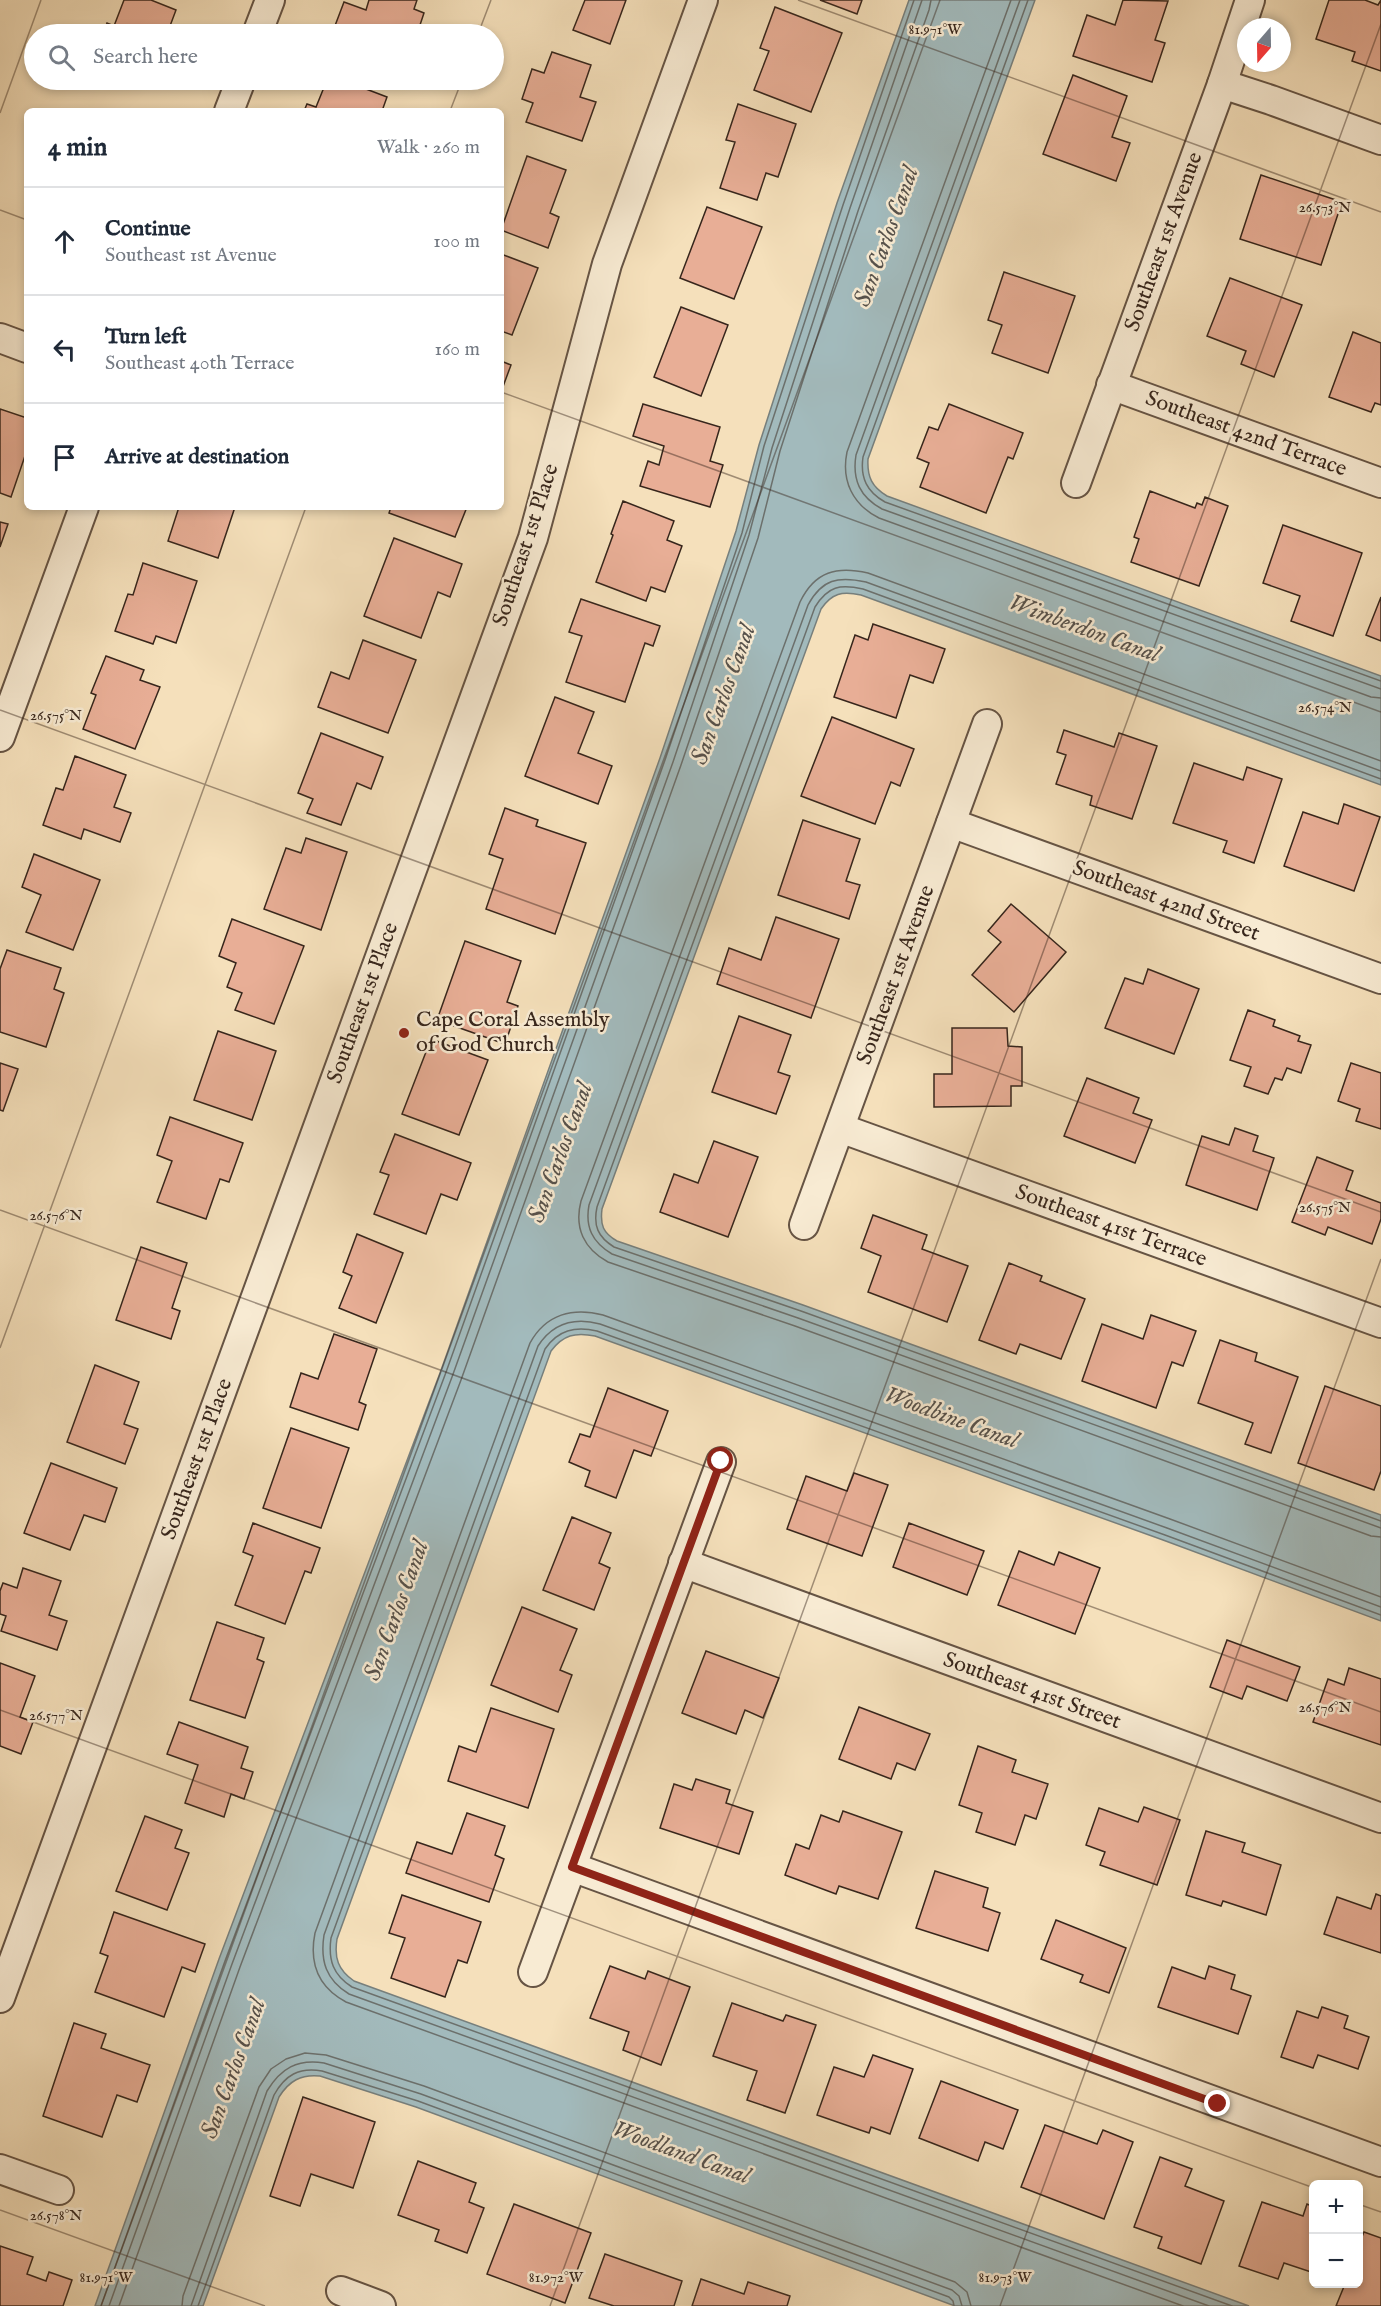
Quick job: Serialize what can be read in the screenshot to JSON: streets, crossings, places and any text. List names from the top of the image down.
{
  "streets": {
    "street": [
      "Southeast 1st Avenue",
      "Southeast 42nd Terrace",
      "Southeast 1st Place",
      "Southeast 42nd Street",
      "Southeast 41st Terrace",
      "Southeast 41st Street"
    ]
  },
  "crossings": [
    ["Southeast 1st Avenue", "Southeast 42nd Terrace"],
    ["Southeast 1st Avenue", "Southeast 42nd Street"],
    ["Southeast 1st Avenue", "Southeast 41st Terrace"]
  ],
  "water": [
    "San Carlos Canal",
    "Wimberdon Canal",
    "Woodbine Canal",
    "Woodland Canal"
  ],
  "places": ["Cape Coral Assembly of God Church"],
  "north": "bottom",
  "page": {
    "search": "Search here",
    "heading": ["4 min", "Walk · 260 m"],
    "list": [
      ["Continue", "Southeast 1st Avenue", "100 m"],
      ["Turn left", "Southeast 40th Terrace", "160 m"],
      "Arrive at destination"
    ],
    "map_buttons": ["+", "−"]
  },
  "coordinates": [
    "81.971°W",
    "26.573°N",
    "26.574°N",
    "26.575°N",
    "26.576°N",
    "26.577°N",
    "26.578°N",
    "81.972°W",
    "81.973°W"
  ]
}
